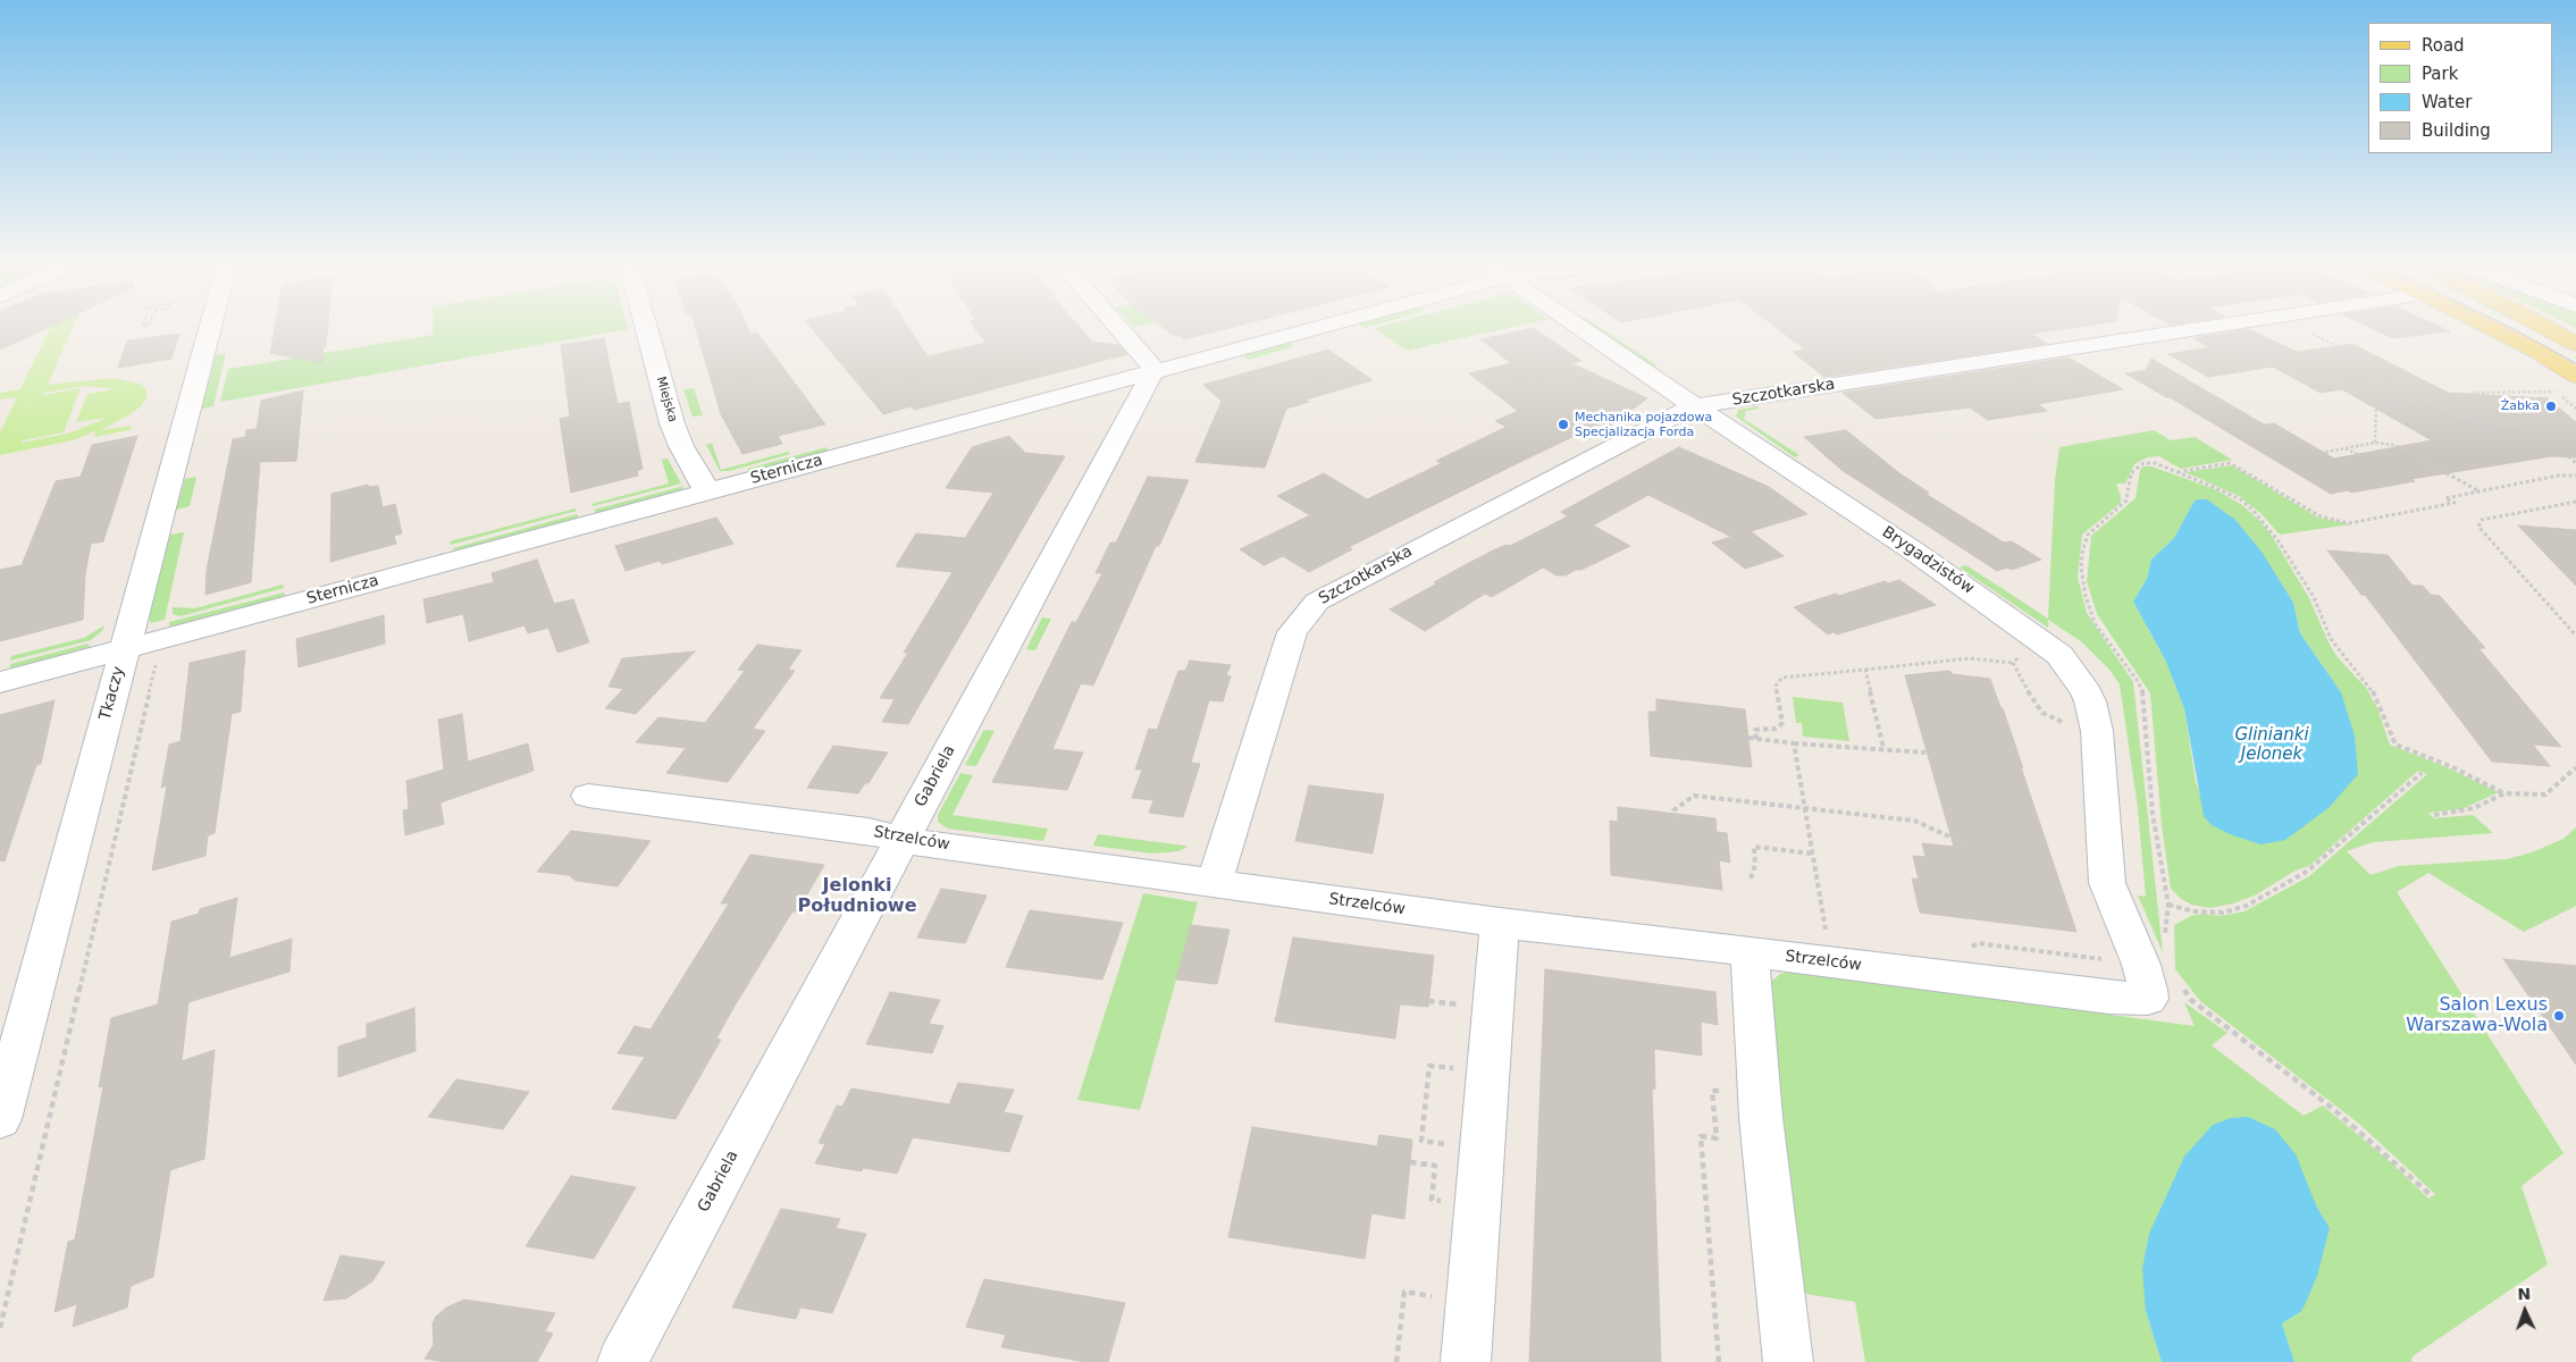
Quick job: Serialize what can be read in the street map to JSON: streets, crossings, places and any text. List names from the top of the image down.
{
  "streets": {
    "street": [
      "Szczotkarska",
      "Miejska",
      "Sternicza",
      "Brygadzistów",
      "Tkaczy",
      "Gabriela",
      "Strzelców"
    ]
  },
  "crossings": [
    ["Szczotkarska", "Brygadzistów"],
    ["Szczotkarska", "Strzelców"],
    ["Miejska", "Sternicza"],
    ["Sternicza", "Tkaczy"],
    ["Sternicza", "Gabriela"],
    ["Brygadzistów", "Strzelców"],
    ["Gabriela", "Strzelców"]
  ],
  "districts": ["Jelonki Południowe"],
  "water": ["Glinianki Jelonek"],
  "places": ["Żabka", "Mechanika pojazdowa Specjalizacja Forda", "Salon Lexus Warszawa-Wola"],
  "legend": [
    "Road",
    "Park",
    "Water",
    "Building"
  ],
  "north": "top"
}
